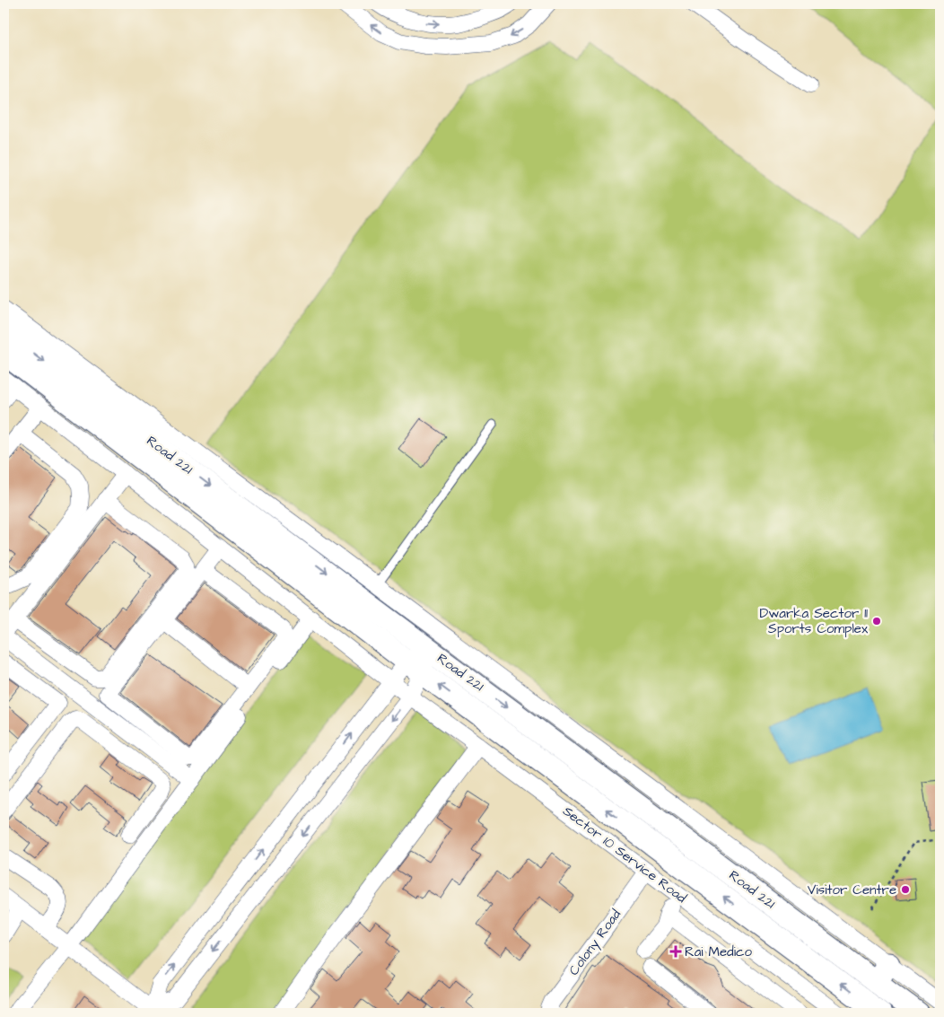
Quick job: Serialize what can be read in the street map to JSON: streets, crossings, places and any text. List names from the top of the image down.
{
  "streets": {
    "main road": ["Road 221"],
    "street": ["Sector 10 Service Road", "Colony Road"]
  },
  "crossings": [
    ["Sector 10 Service Road", "Colony Road"]
  ],
  "places": {
    "other": ["Dwarka Sector 11 Sports Complex", "Visitor Centre"],
    "health": ["Rai Medico"]
  }
}
